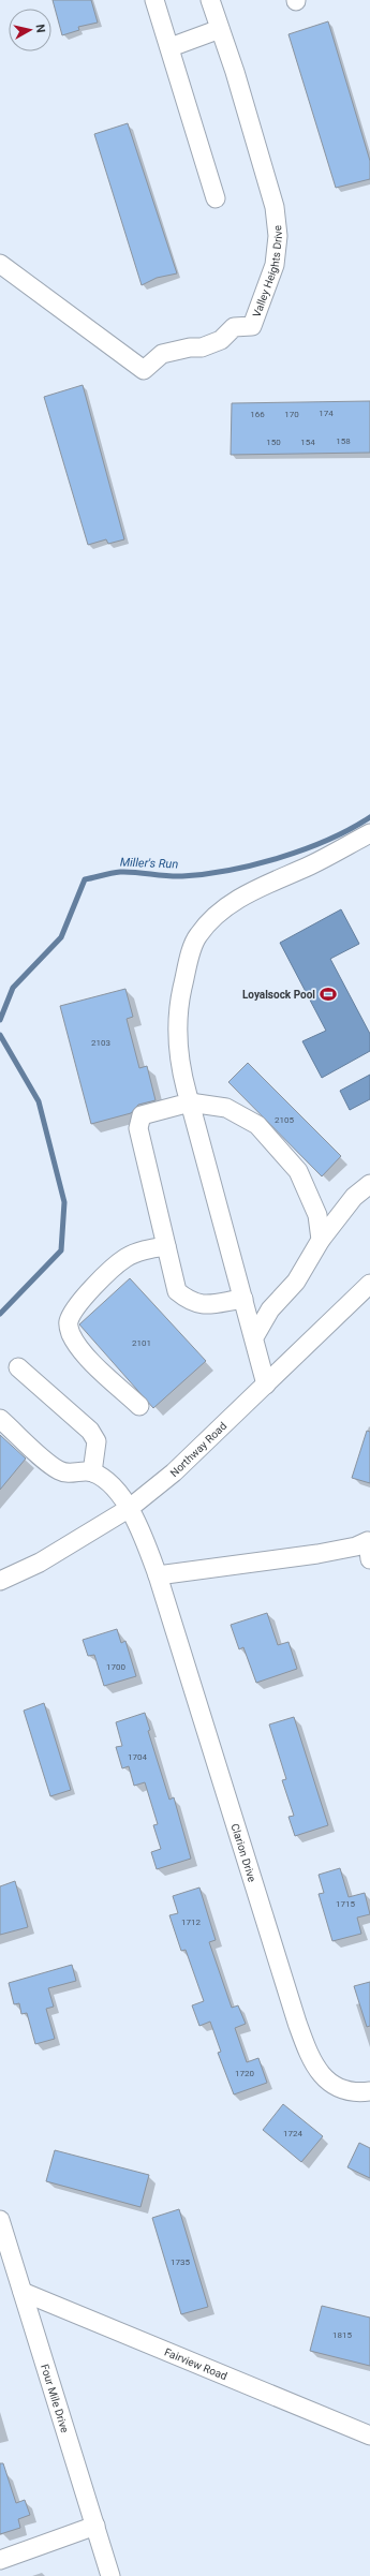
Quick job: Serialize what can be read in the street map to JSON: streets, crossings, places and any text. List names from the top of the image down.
{
  "streets": {
    "street": [
      "Valley Heights Drive",
      "Northway Road",
      "Clarion Drive",
      "Fairview Road",
      "Four Mile Drive"
    ]
  },
  "crossings": [
    ["Northway Road", "Clarion Drive"],
    ["Fairview Road", "Four Mile Drive"]
  ],
  "water": ["Miller's Run"],
  "places": {
    "sports": ["Loyalsock Pool"]
  },
  "house_numbers": [
    "174",
    "166",
    "170",
    "158",
    "150",
    "154",
    "2103",
    "2105",
    "2101",
    "1700",
    "1704",
    "1715",
    "1712",
    "1720",
    "1724",
    "1735",
    "1815"
  ],
  "north": "right"
}
